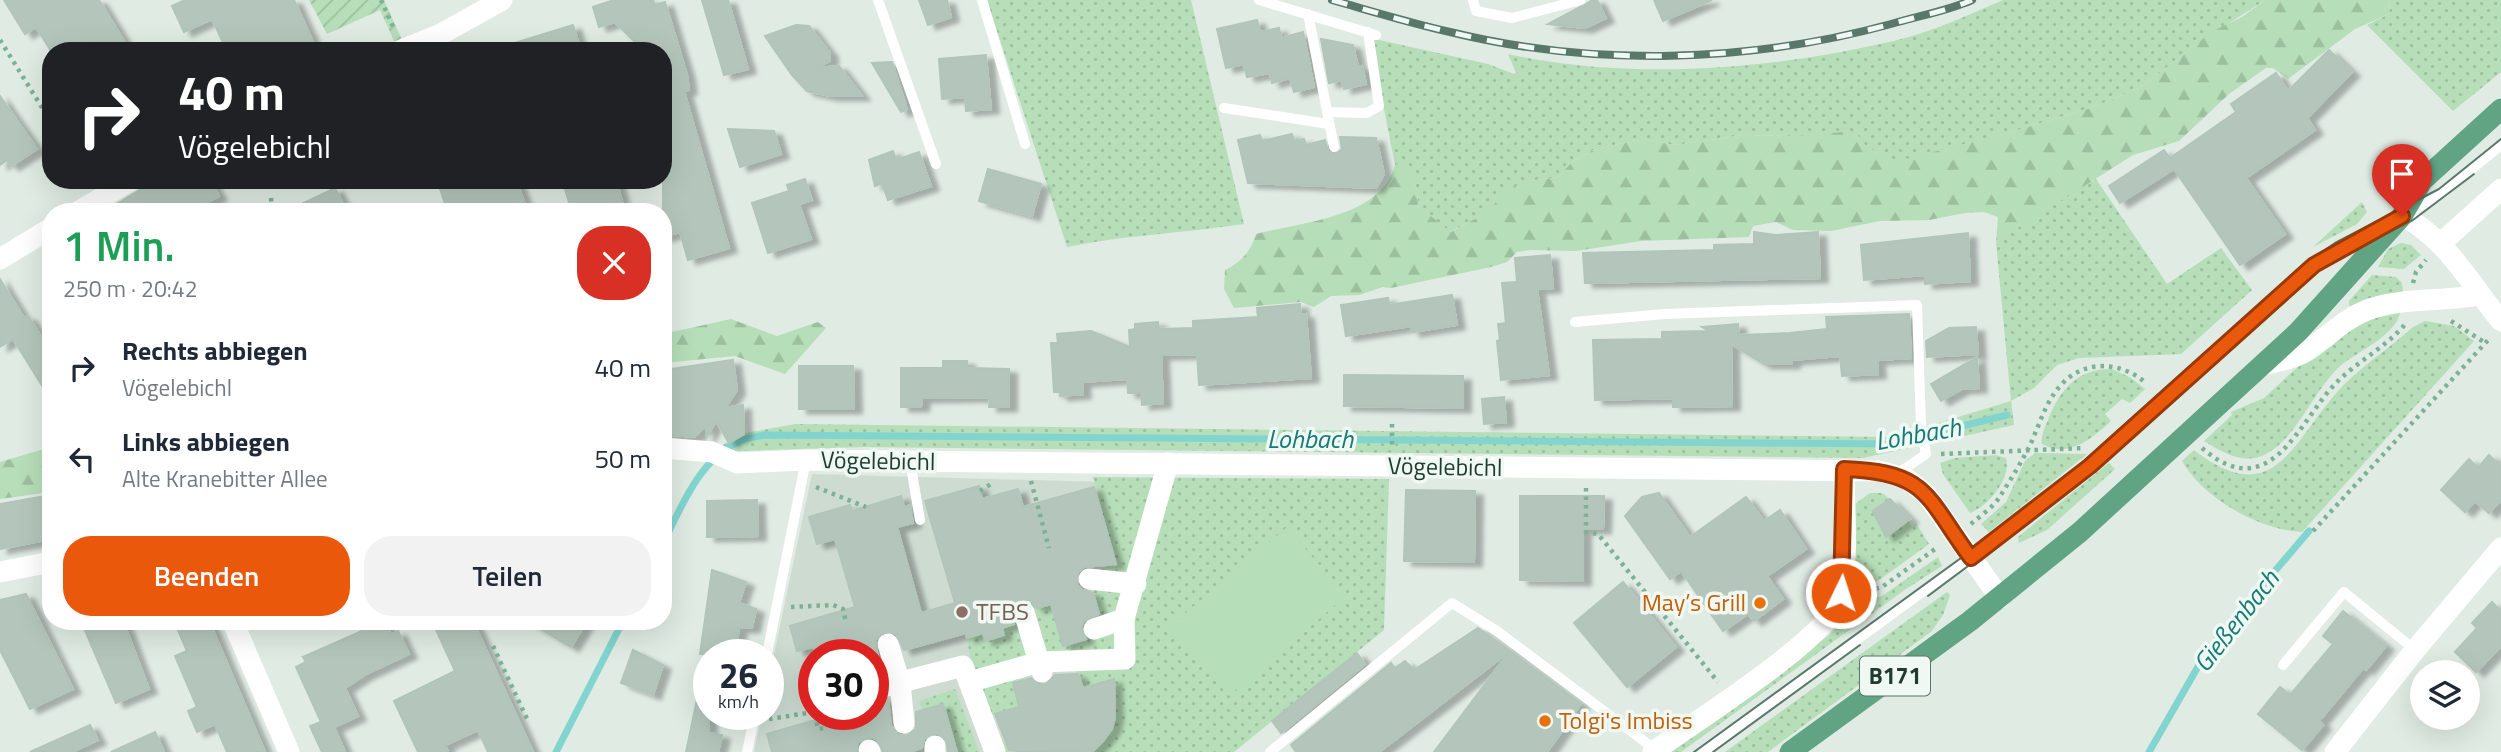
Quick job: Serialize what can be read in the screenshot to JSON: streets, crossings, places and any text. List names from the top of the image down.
{
  "streets": {
    "main road": ["B171"],
    "street": ["Vögelebichl"]
  },
  "crossings": [
    ["Vögelebichl", "B171"]
  ],
  "water": ["Lohbach", "Gießenbach"],
  "places": ["May’s Grill", "TFBS", "Tolgi's Imbiss"],
  "page": {
    "turn": ["40 m", "Vögelebichl"],
    "heading": ["1 Min.", "250 m · 20:42"],
    "list": [
      {
        "name": "Rechts abbiegen",
        "note": "Vögelebichl",
        "value": "40 m"
      },
      {
        "name": "Links abbiegen",
        "note": "Alte Kranebitter Allee",
        "value": "50 m"
      }
    ],
    "buttons": ["Beenden", "Teilen"],
    "speed": "26 km/h",
    "limit": "30"
  }
}
